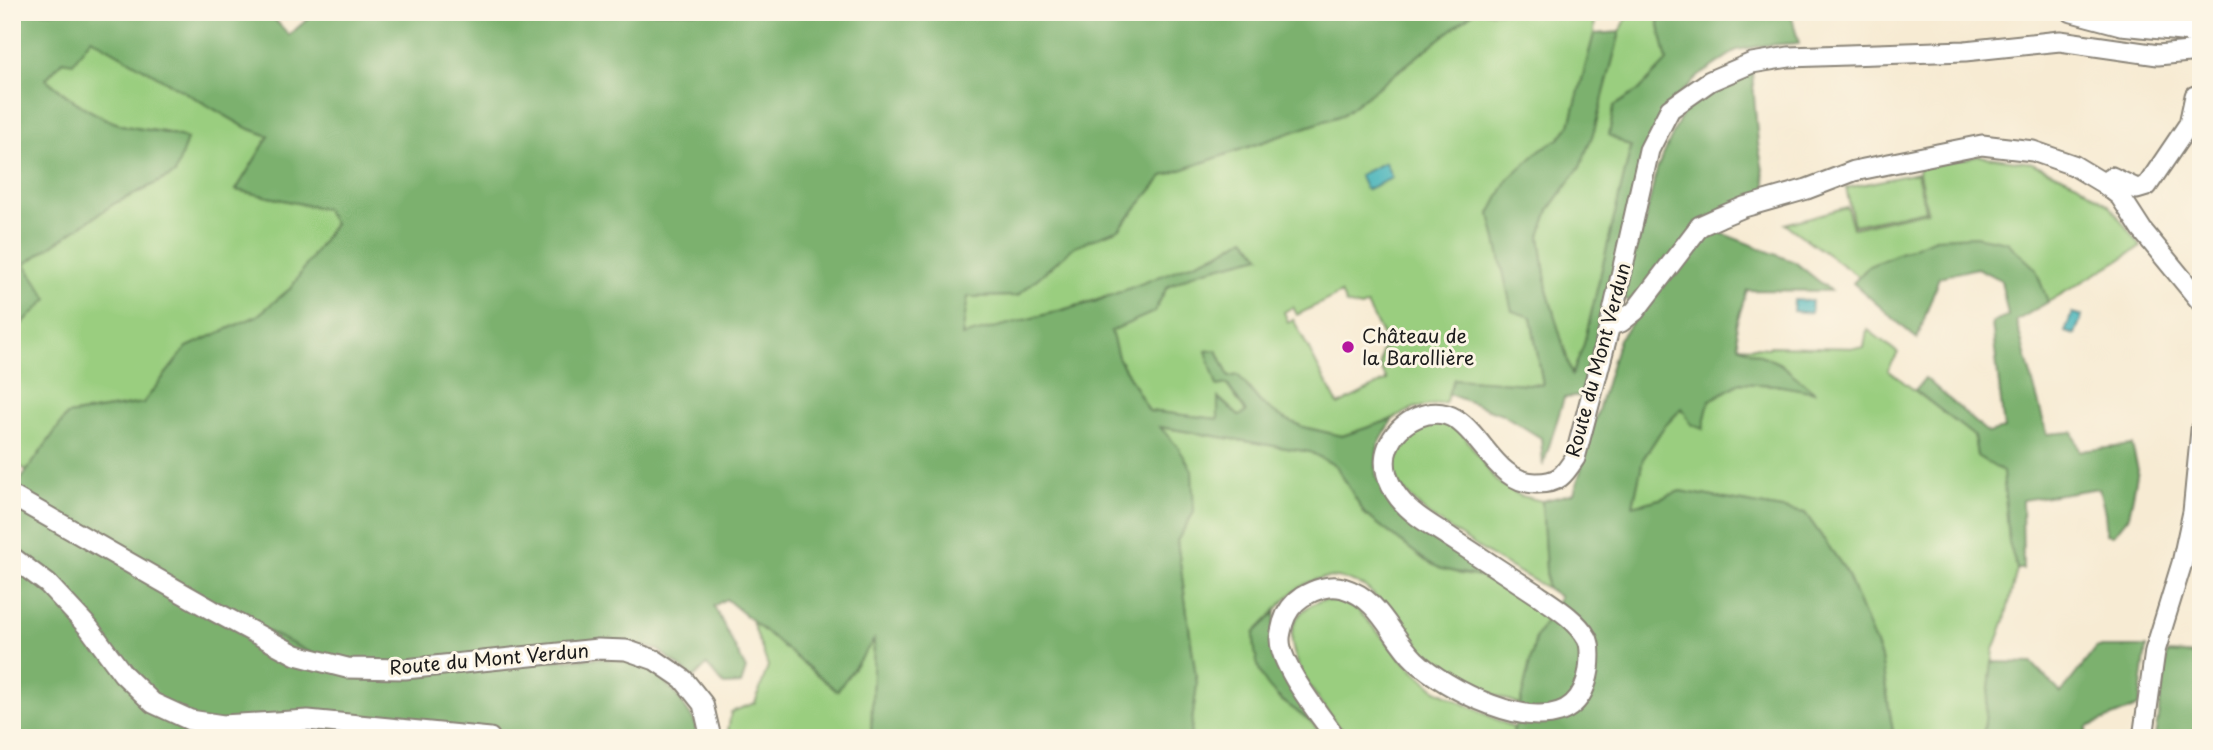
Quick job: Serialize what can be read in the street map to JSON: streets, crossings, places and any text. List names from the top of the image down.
{
  "streets": {
    "street": ["Route du Mont Verdun"]
  },
  "places": ["Château de la Barollière"]
}
